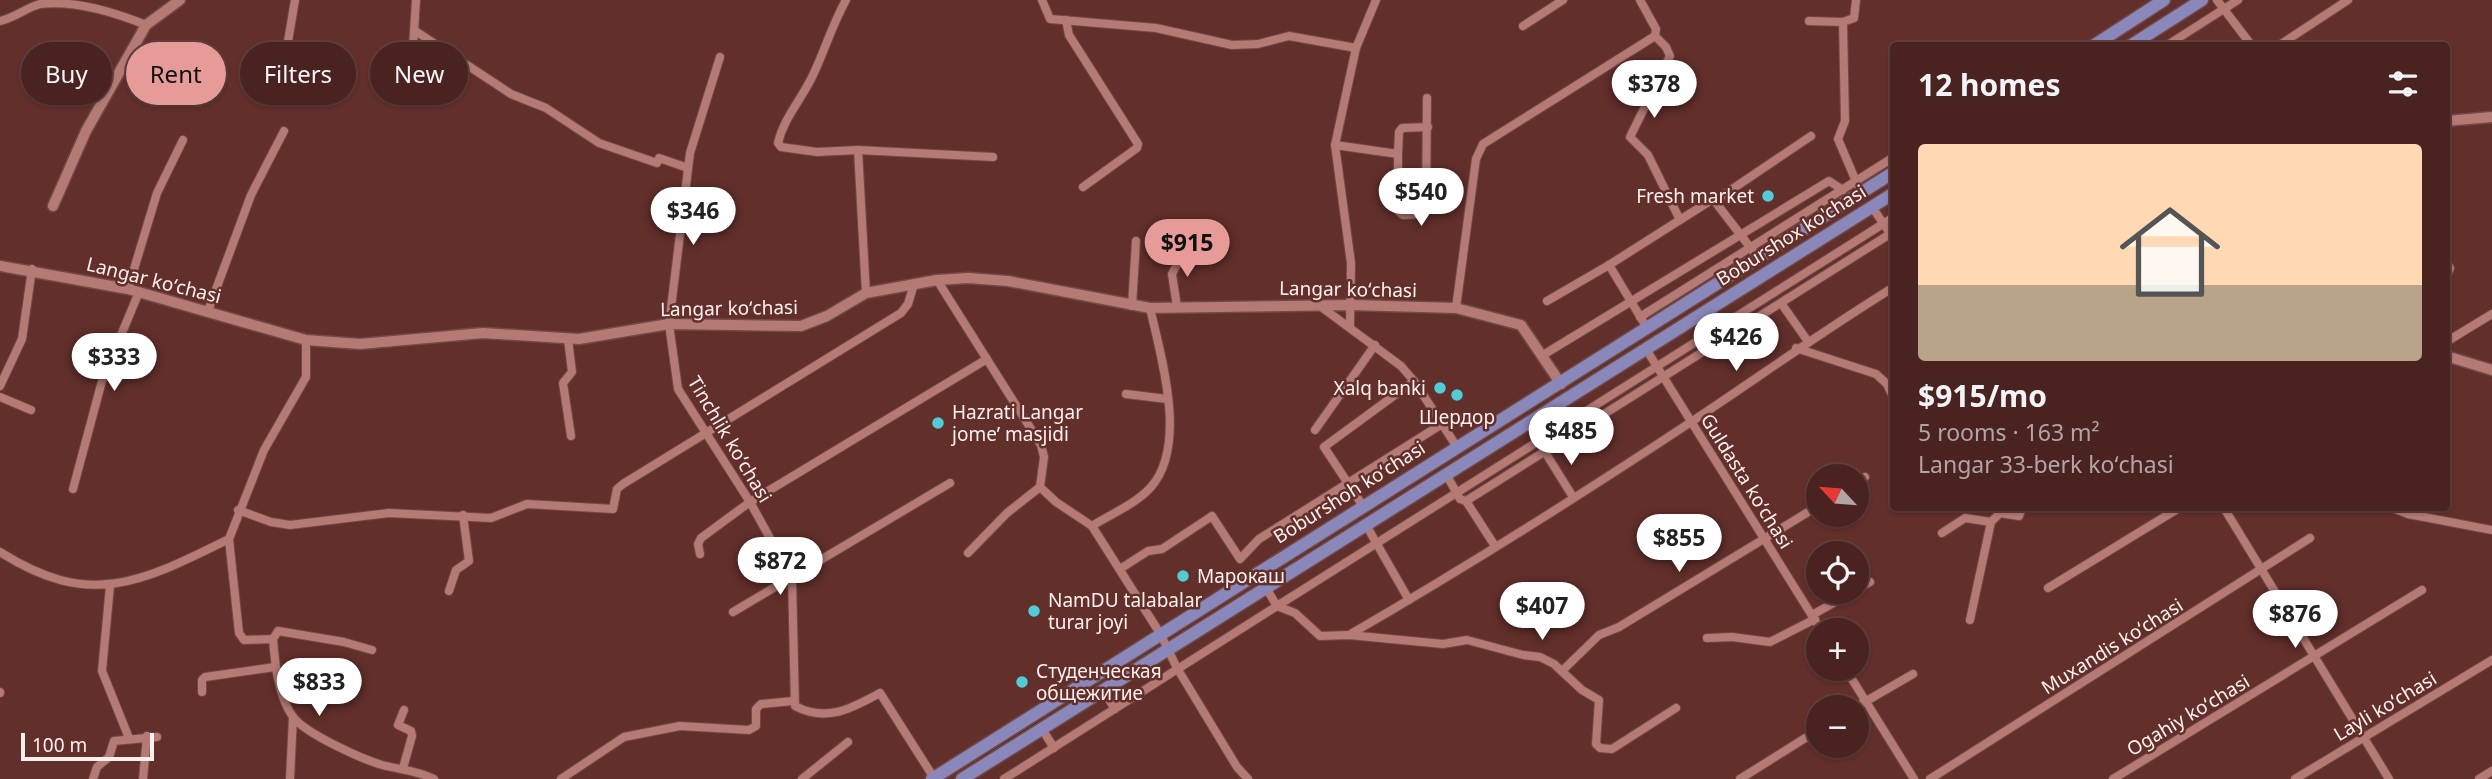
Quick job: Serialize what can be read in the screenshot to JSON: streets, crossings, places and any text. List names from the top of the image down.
{
  "streets": {
    "main road": ["Boburshox ko'chasi", "Boburshoh koʻchasi"],
    "street": [
      "Langar koʻchasi",
      "Tinchlik koʻchasi",
      "Guldasta koʻchasi",
      "Muxandis koʻchasi",
      "Layli koʻchasi",
      "Ogahiy koʻchasi"
    ]
  },
  "crossings": [
    ["Boburshox ko'chasi", "Guldasta koʻchasi"],
    ["Langar koʻchasi", "Tinchlik koʻchasi"],
    ["Langar koʻchasi", "Boburshoh koʻchasi"]
  ],
  "places": [
    "Fresh market",
    "Xalq banki",
    "Шердор",
    "Hazrati Langar jome’ masjidi",
    "Марокаш",
    "NamDU talabalar turar joyi",
    "Студенческая общежитие"
  ],
  "scale_bar": "100 m",
  "north": "top left",
  "page": {
    "chip": [
      "Buy",
      "Rent",
      "Filters",
      "New"
    ],
    "heading": "12 homes",
    "price": [
      "$378",
      "$540",
      "$346",
      "$915",
      "$426",
      "$333",
      "$485",
      "$855",
      "$872",
      "$407",
      "$876",
      "$833"
    ],
    "list": [
      {
        "name": "$915/mo",
        "note": "5 rooms · 163 m² · Langar 33-berk koʻchasi"
      }
    ],
    "map_buttons": ["+", "−"],
    "scale": "100 m"
  }
}
